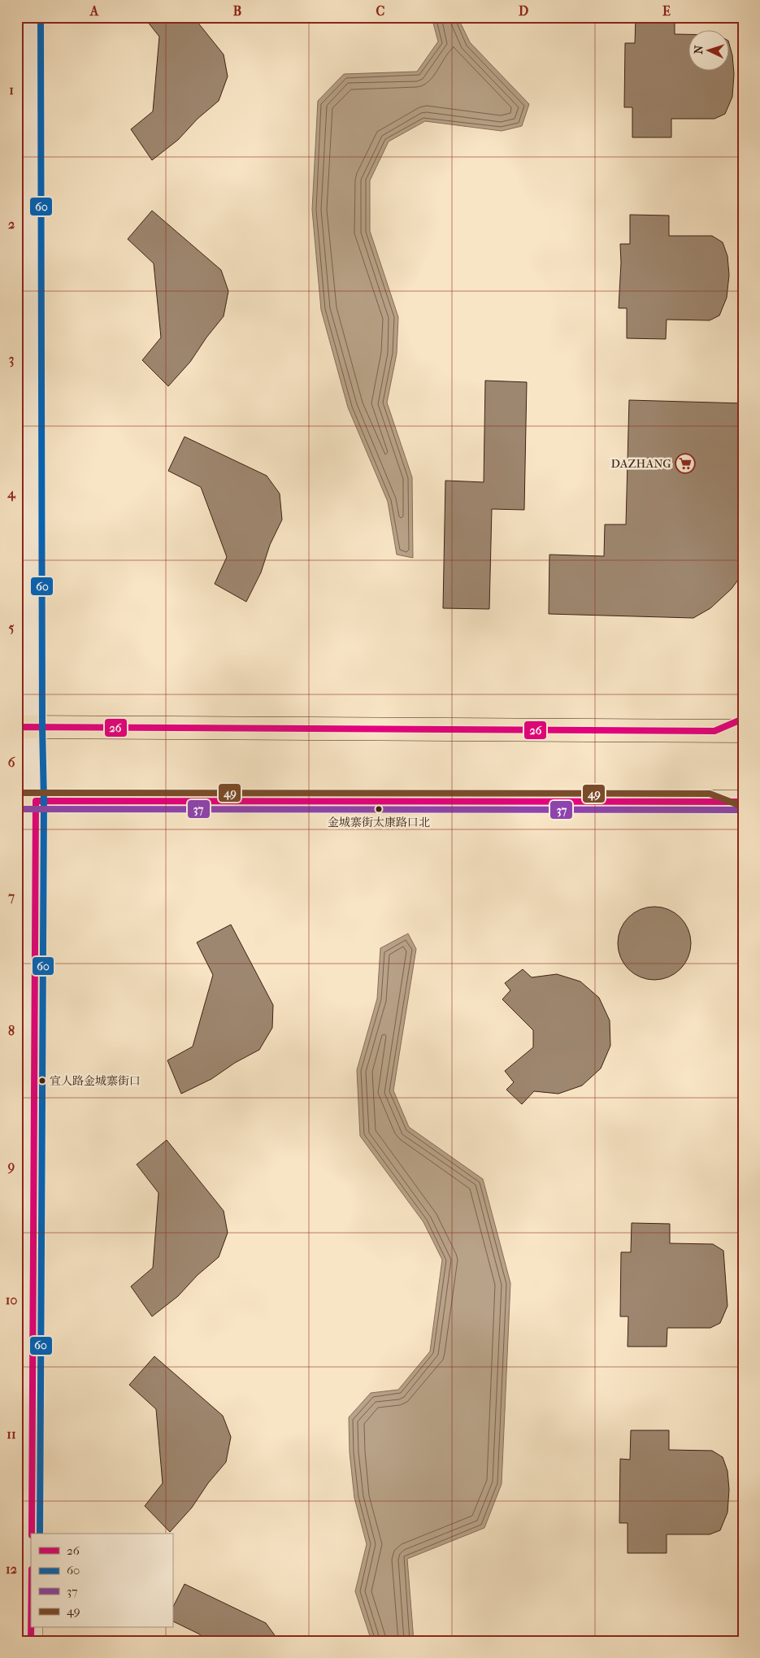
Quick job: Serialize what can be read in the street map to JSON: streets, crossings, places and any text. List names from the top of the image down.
{
  "places": {
    "supermarket": ["DAZHANG"],
    "other": ["金城寨街太康路口北", "宜人路金城寨街口"]
  },
  "lines": [
    "transit line 60",
    "transit line 26",
    "transit line 49",
    "transit line 37"
  ],
  "legend": [
    "26",
    "60",
    "37",
    "49"
  ],
  "north": "left",
  "grid": {
    "columns": [
      "A",
      "B",
      "C",
      "D",
      "E"
    ],
    "rows": [
      "1",
      "2",
      "3",
      "4",
      "5",
      "6",
      "7",
      "8",
      "9",
      "10",
      "11",
      "12"
    ]
  }
}
